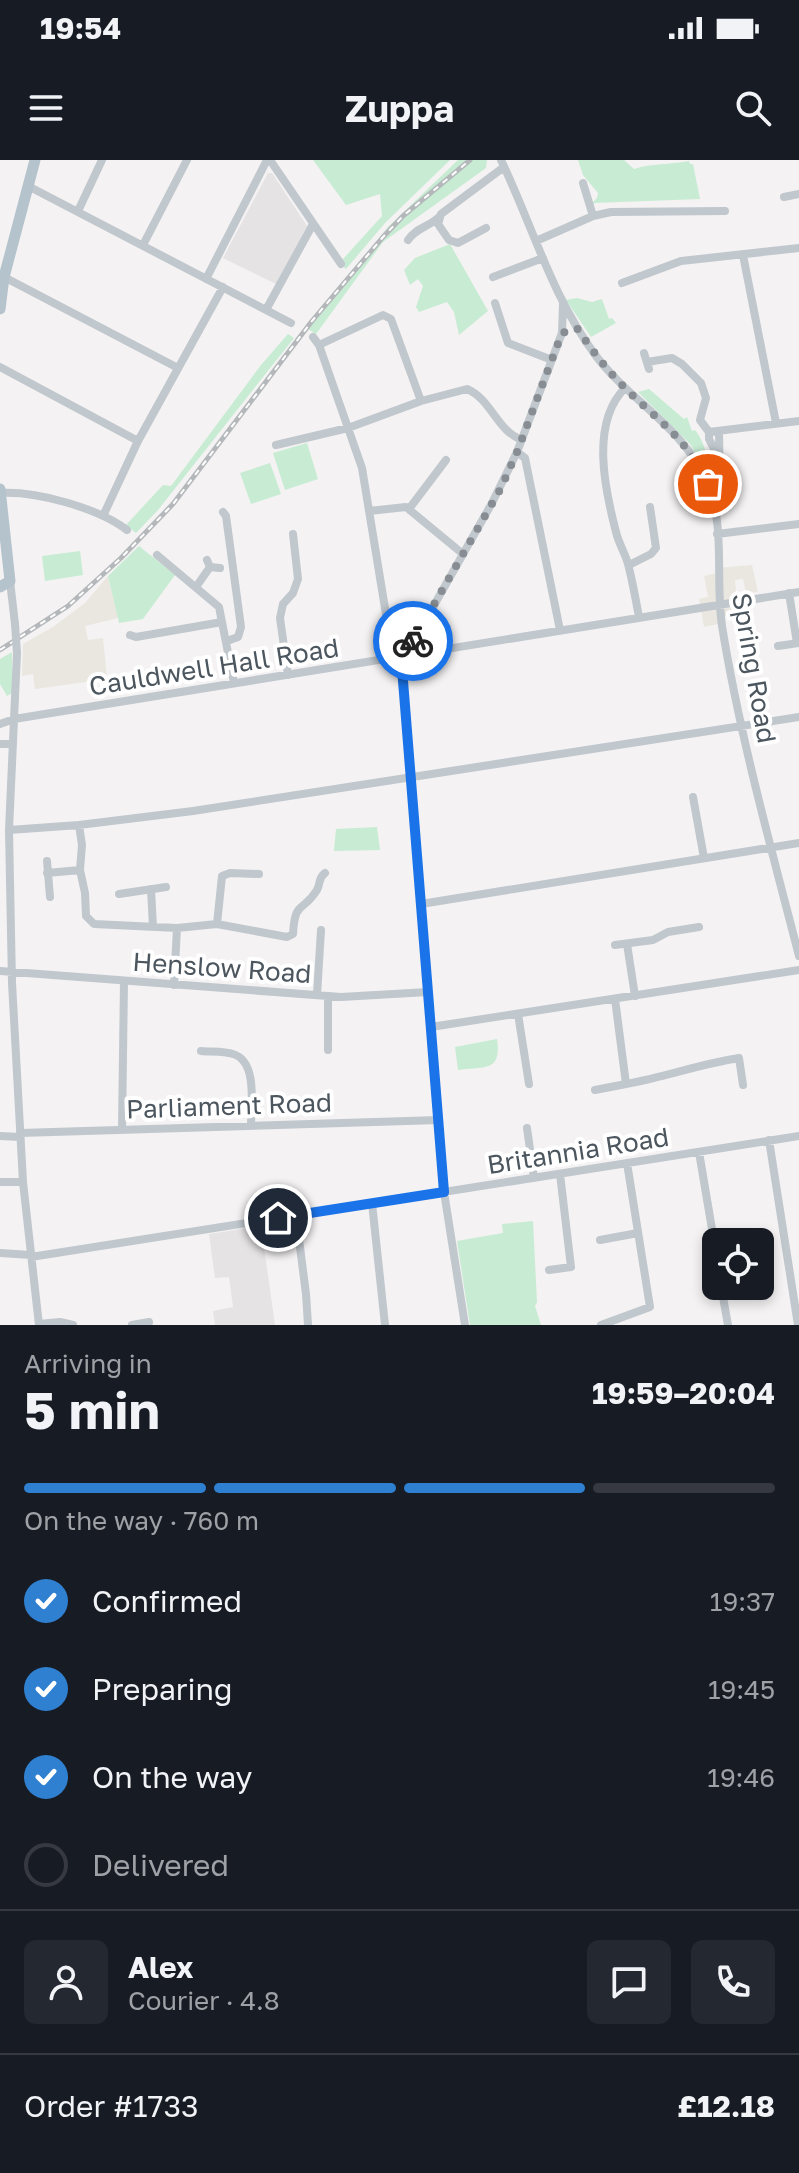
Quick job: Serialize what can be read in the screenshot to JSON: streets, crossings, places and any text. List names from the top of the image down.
{
  "streets": {
    "street": [
      "Cauldwell Hall Road",
      "Spring Road",
      "Henslow Road",
      "Parliament Road",
      "Britannia Road"
    ]
  },
  "crossings": [
    ["Cauldwell Hall Road", "Spring Road"]
  ],
  "page": {
    "status": "19:54",
    "header": "Zuppa",
    "heading": ["5 min", "Arriving in", "19:59–20:04"],
    "panel": [
      "Alex",
      "Courier · 4.8",
      "Order #1733",
      "£12.18"
    ],
    "bar": "On the way · 760 m",
    "list": [
      ["Confirmed", "19:37"],
      ["Preparing", "19:45"],
      ["On the way", "19:46"],
      "Delivered"
    ]
  }
}
